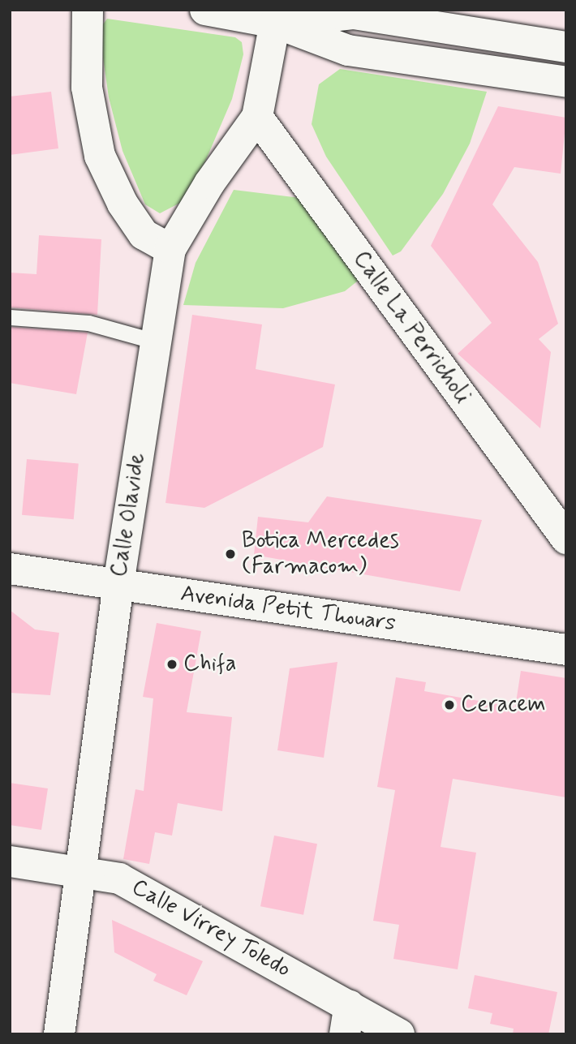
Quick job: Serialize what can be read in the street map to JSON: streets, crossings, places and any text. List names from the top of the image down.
{
  "streets": {
    "street": [
      "Calle La Perricholi",
      "Calle Olavide",
      "Avenida Petit Thouars",
      "Calle Virrey Toledo"
    ]
  },
  "crossings": [
    ["Calle La Perricholi", "Calle Olavide"],
    ["Calle Olavide", "Avenida Petit Thouars"],
    ["Calle Olavide", "Calle Virrey Toledo"]
  ],
  "places": ["Botica Mercedes (Farmacom)", "Chifa", "Ceracem"]
}
